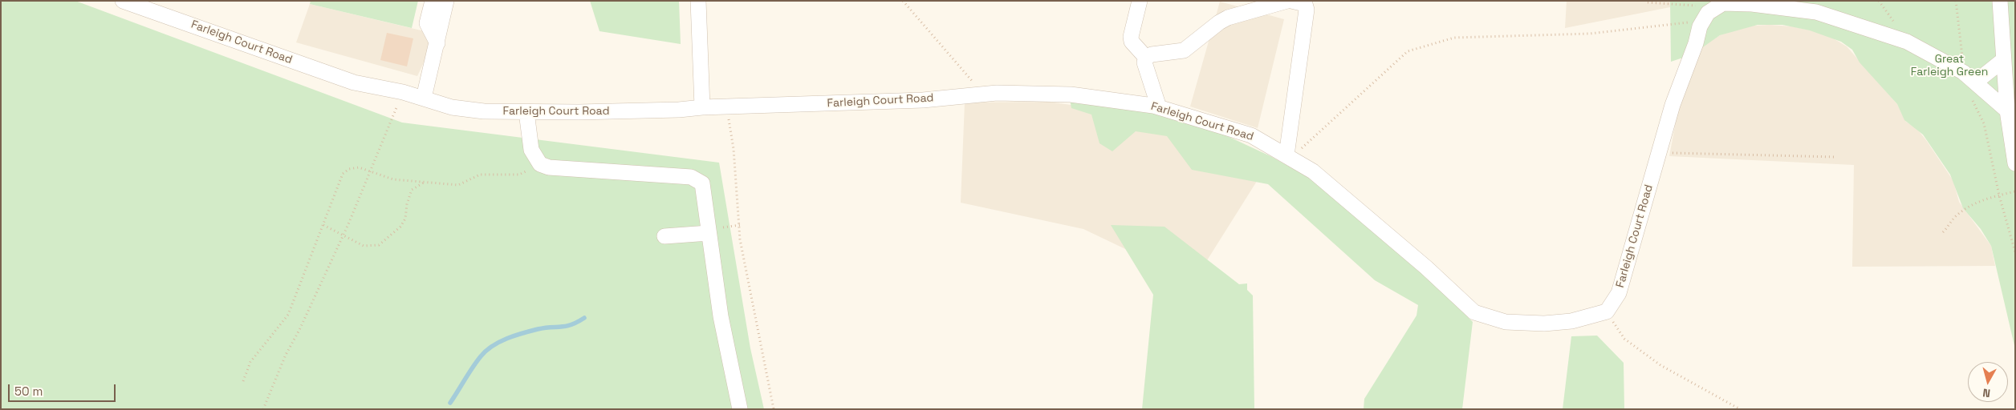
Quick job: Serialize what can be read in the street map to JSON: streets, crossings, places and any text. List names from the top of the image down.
{
  "streets": {
    "street": ["Farleigh Court Road"]
  },
  "parks": ["Great Farleigh Green"],
  "scale_bar": "50 m",
  "north": "bottom"
}
